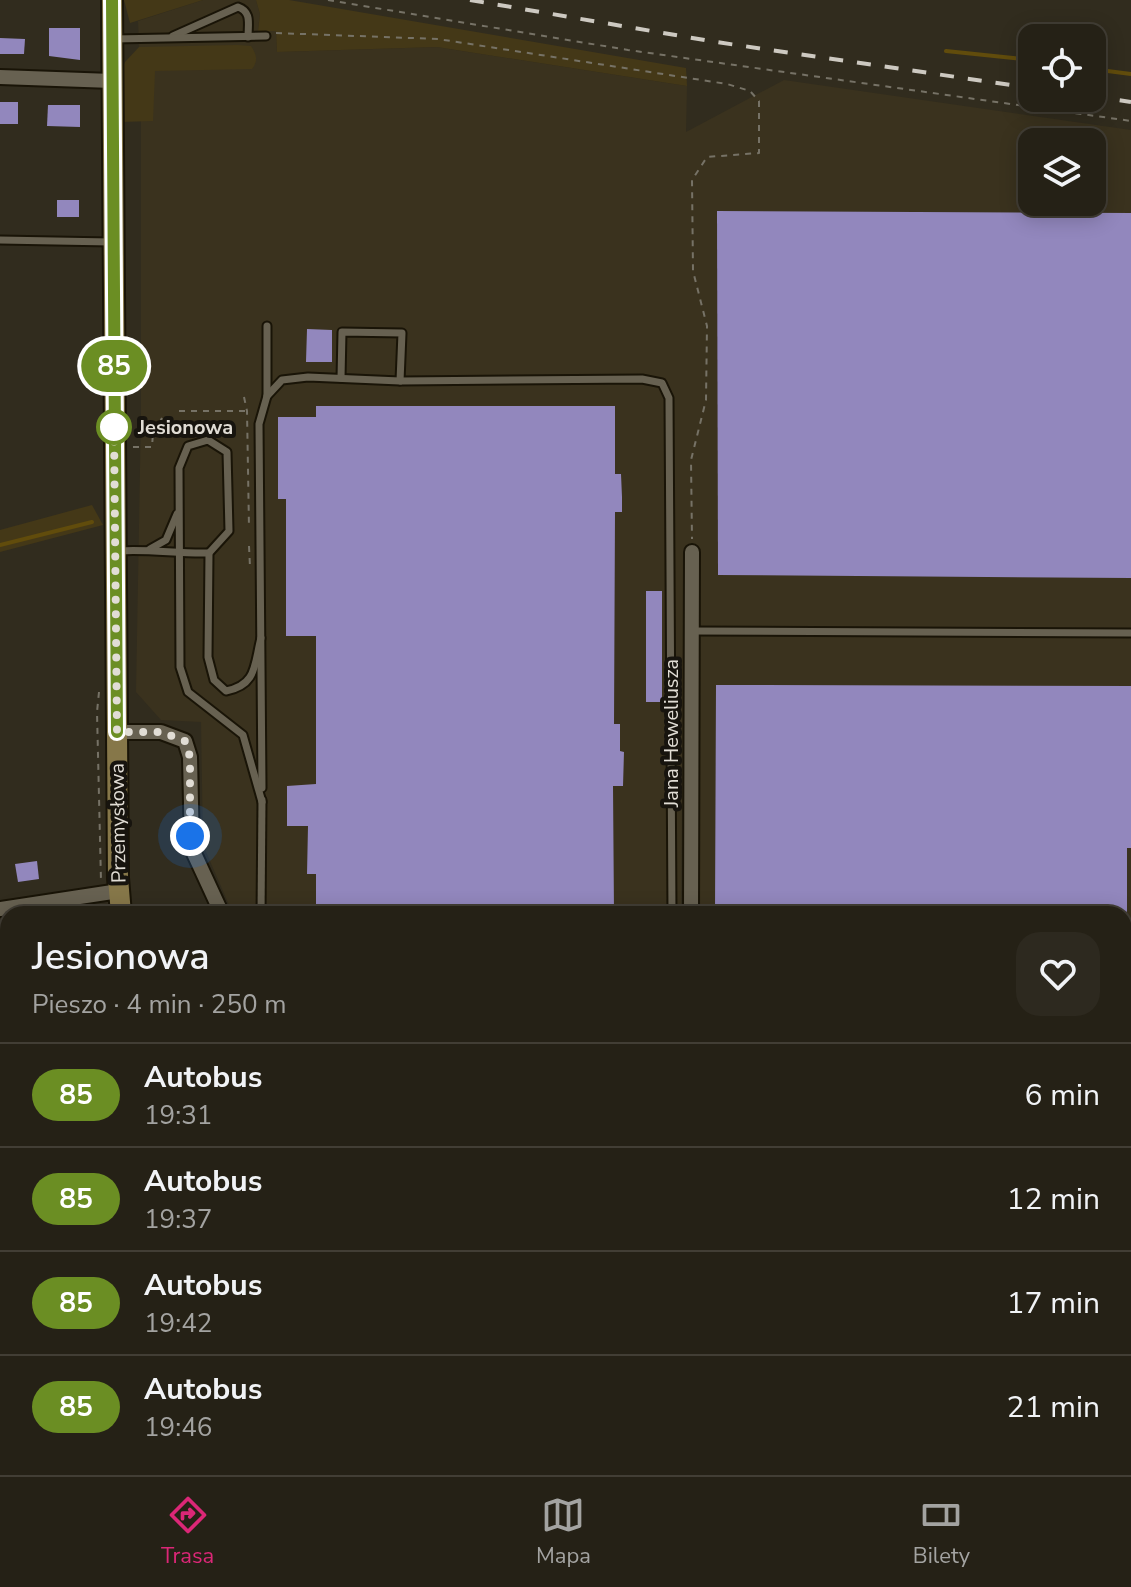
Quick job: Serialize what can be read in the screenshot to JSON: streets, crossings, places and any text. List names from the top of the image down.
{
  "streets": {
    "street": ["Jana Heweliusza", "Przemysłowa"]
  },
  "places": ["Jesionowa"],
  "lines": ["bus line 85"],
  "page": {
    "on_map": "85",
    "heading": ["Jesionowa", "Pieszo · 4 min · 250 m"],
    "list": [
      {
        "mark": "85",
        "name": "Autobus",
        "note": "19:31",
        "value": "6 min"
      },
      {
        "mark": "85",
        "name": "Autobus",
        "note": "19:37",
        "value": "12 min"
      },
      {
        "mark": "85",
        "name": "Autobus",
        "note": "19:42",
        "value": "17 min"
      },
      {
        "mark": "85",
        "name": "Autobus",
        "note": "19:46",
        "value": "21 min"
      }
    ],
    "tabs": ["Trasa", "Mapa", "Bilety"]
  }
}
